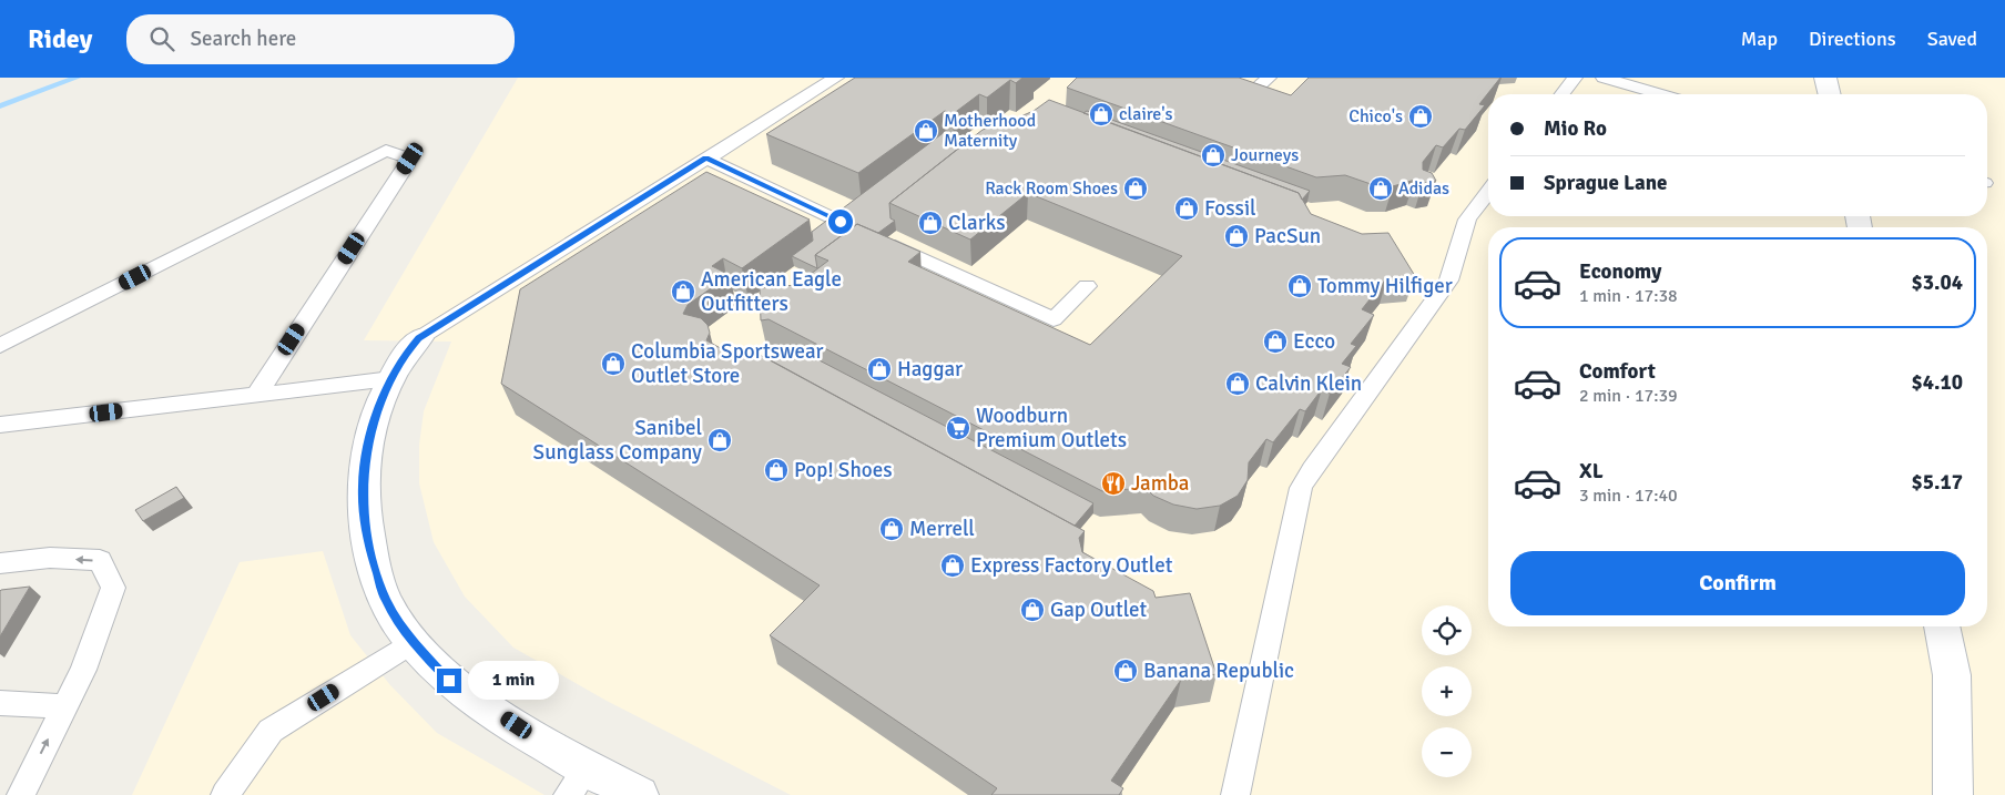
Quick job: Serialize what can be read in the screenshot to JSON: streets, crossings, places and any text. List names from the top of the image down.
{
  "places": {
    "shop": [
      "claire's",
      "Chico's",
      "Motherhood Maternity",
      "Journeys",
      "Rack Room Shoes",
      "Adidas",
      "Fossil",
      "Clarks",
      "PacSun",
      "Tommy Hilfiger",
      "American Eagle Outfitters",
      "Ecco",
      "Columbia Sportswear Outlet Store",
      "Haggar",
      "Calvin Klein",
      "Sanibel Sunglass Company",
      "Pop! Shoes",
      "Merrell",
      "Express Factory Outlet",
      "Gap Outlet",
      "Banana Republic"
    ],
    "supermarket": ["Woodburn Premium Outlets"],
    "restaurant": ["Jamba"]
  },
  "page": {
    "header": "Ridey",
    "search": "Search here",
    "nav": ["Map", "Directions", "Saved"],
    "banner": ["Mio Ro", "Sprague Lane"],
    "list": [
      {
        "name": "Economy",
        "note": "1 min · 17:38",
        "value": "$3.04"
      },
      {
        "name": "Comfort",
        "note": "2 min · 17:39",
        "value": "$4.10"
      },
      {
        "name": "XL",
        "note": "3 min · 17:40",
        "value": "$5.17"
      }
    ],
    "buttons": "Confirm",
    "map_buttons": ["+", "−"],
    "bubble": "1 min"
  }
}
